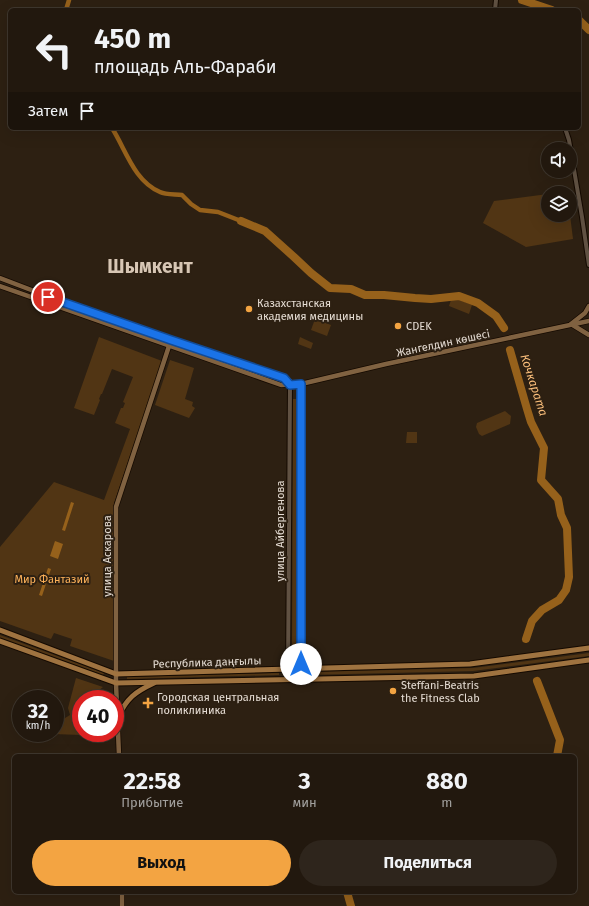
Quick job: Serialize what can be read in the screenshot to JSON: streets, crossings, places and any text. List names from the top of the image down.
{
  "streets": {
    "main road": ["Жангелдин көшесі", "улица Аскарова", "Республика даңғылы"],
    "street": ["улица Айбергенова"]
  },
  "crossings": [
    ["Жангелдин көшесі", "улица Айбергенова"],
    ["Жангелдин көшесі", "улица Аскарова"],
    ["улица Айбергенова", "Республика даңғылы"],
    ["улица Аскарова", "Республика даңғылы"]
  ],
  "districts": ["Шымкент"],
  "water": ["Кочкарата"],
  "parks": ["Мир Фантазий"],
  "places": {
    "other": ["Казахстанская академия медицины", "CDEK", "Steffani-Beatris the Fitness Clab"],
    "health": ["Городская центральная поликлиника"]
  },
  "page": {
    "turn": ["450 m", "площадь Аль-Фараби"],
    "then": "Затем",
    "speed": "32 km/h",
    "limit": "40",
    "eta": [
      "22:58",
      "Прибытие",
      "3",
      "мин",
      "880",
      "m"
    ],
    "buttons": ["Выход", "Поделиться"]
  }
}
